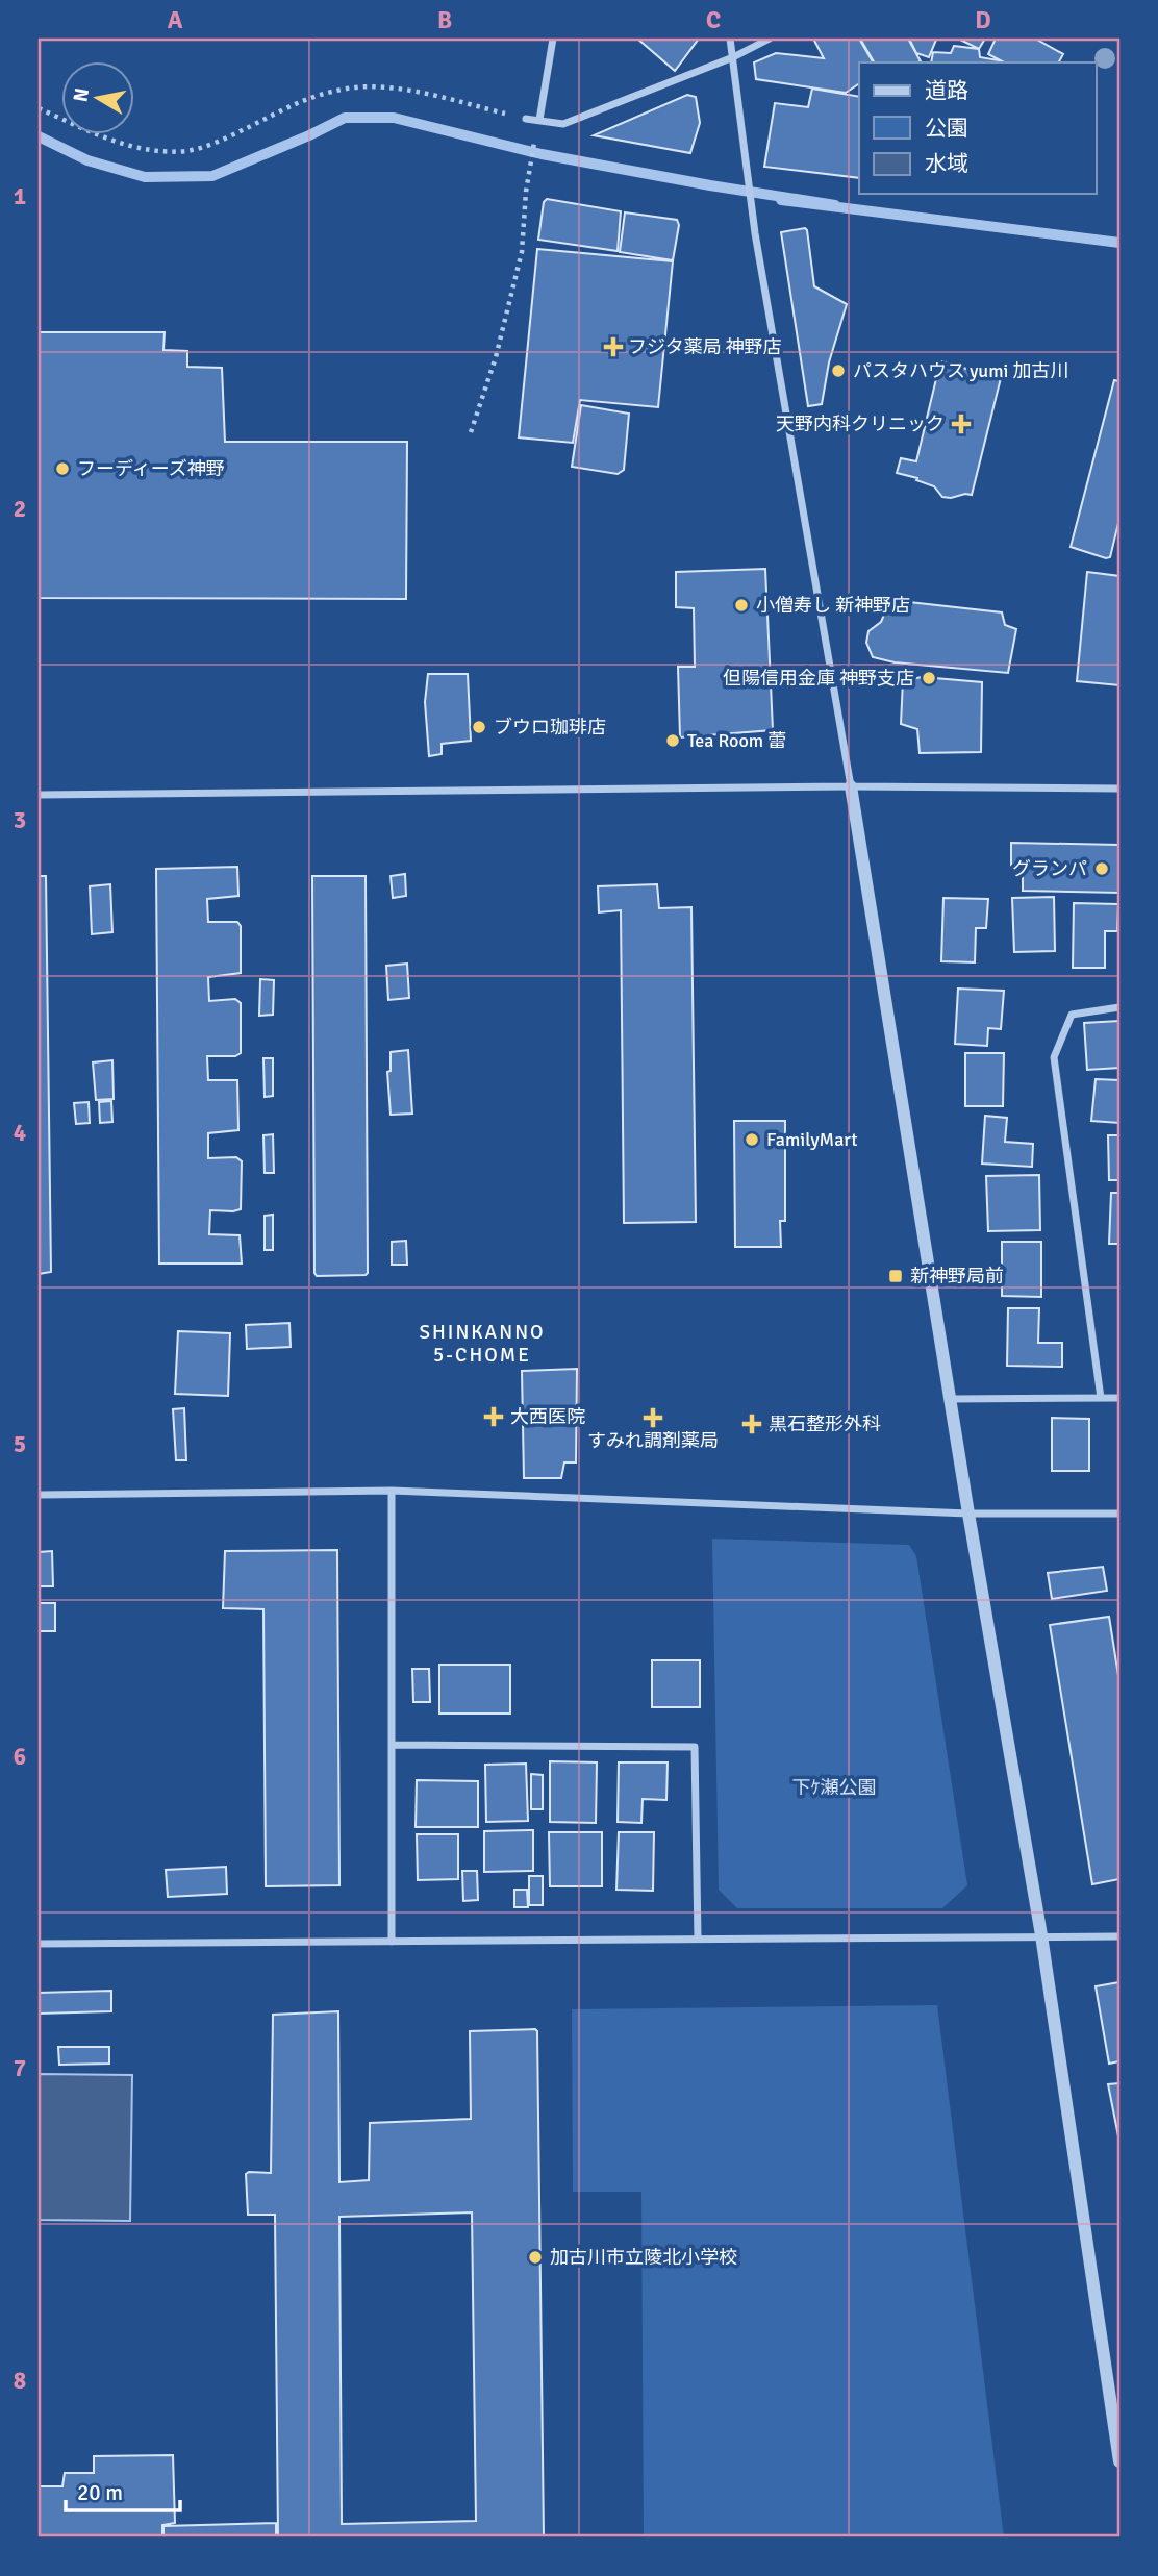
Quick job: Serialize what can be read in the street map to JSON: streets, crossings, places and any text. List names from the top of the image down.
{
  "districts": ["SHINKANNO 5-CHOME"],
  "parks": ["下ｹ瀬公園"],
  "places": {
    "health": [
      "フジタ薬局 神野店",
      "天野内科クリニック",
      "大西医院",
      "すみれ調剤薬局",
      "黒石整形外科"
    ],
    "other": [
      "パスタハウス yumi 加古川",
      "フーディーズ神野",
      "小僧寿し 新神野店",
      "但陽信用金庫 神野支店",
      "ブウロ珈琲店",
      "Tea Room 蕾",
      "グランパ",
      "FamilyMart",
      "加古川市立陵北小学校"
    ],
    "transit": ["新神野局前"]
  },
  "legend": ["道路", "公園", "水域"],
  "scale_bar": "20 m",
  "north": "left",
  "grid": {
    "columns": [
      "A",
      "B",
      "C",
      "D"
    ],
    "rows": [
      "1",
      "2",
      "3",
      "4",
      "5",
      "6",
      "7",
      "8"
    ]
  }
}
